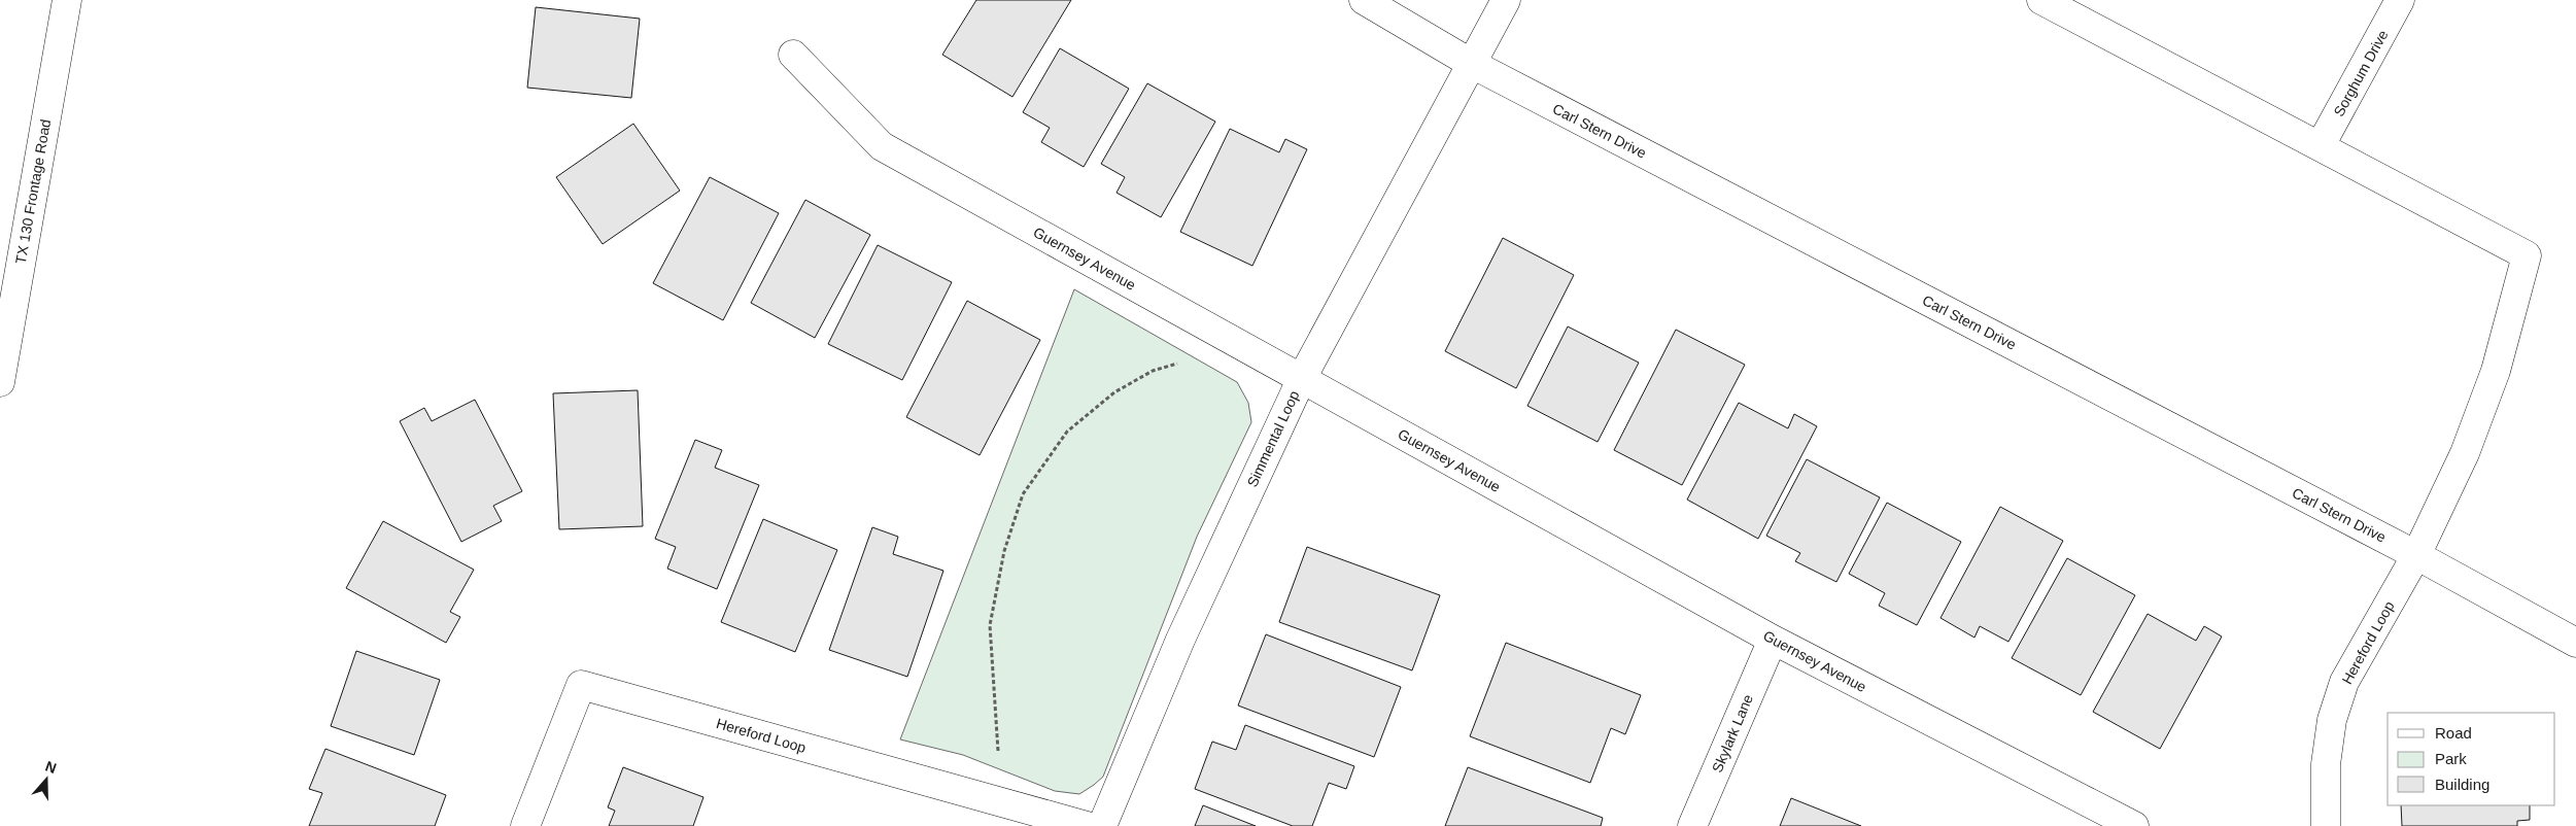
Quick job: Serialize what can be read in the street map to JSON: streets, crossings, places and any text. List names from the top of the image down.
{
  "streets": {
    "street": [
      "Sorghum Drive",
      "Carl Stern Drive",
      "TX 130 Frontage Road",
      "Guernsey Avenue",
      "Simmental Loop",
      "Hereford Loop",
      "Skylark Lane"
    ]
  },
  "crossings": [
    ["Sorghum Drive", "Hereford Loop"],
    ["Carl Stern Drive", "Simmental Loop"],
    ["Carl Stern Drive", "Hereford Loop"],
    ["Guernsey Avenue", "Simmental Loop"],
    ["Guernsey Avenue", "Skylark Lane"]
  ],
  "legend": ["Road", "Park", "Building"],
  "north": "top"
}
